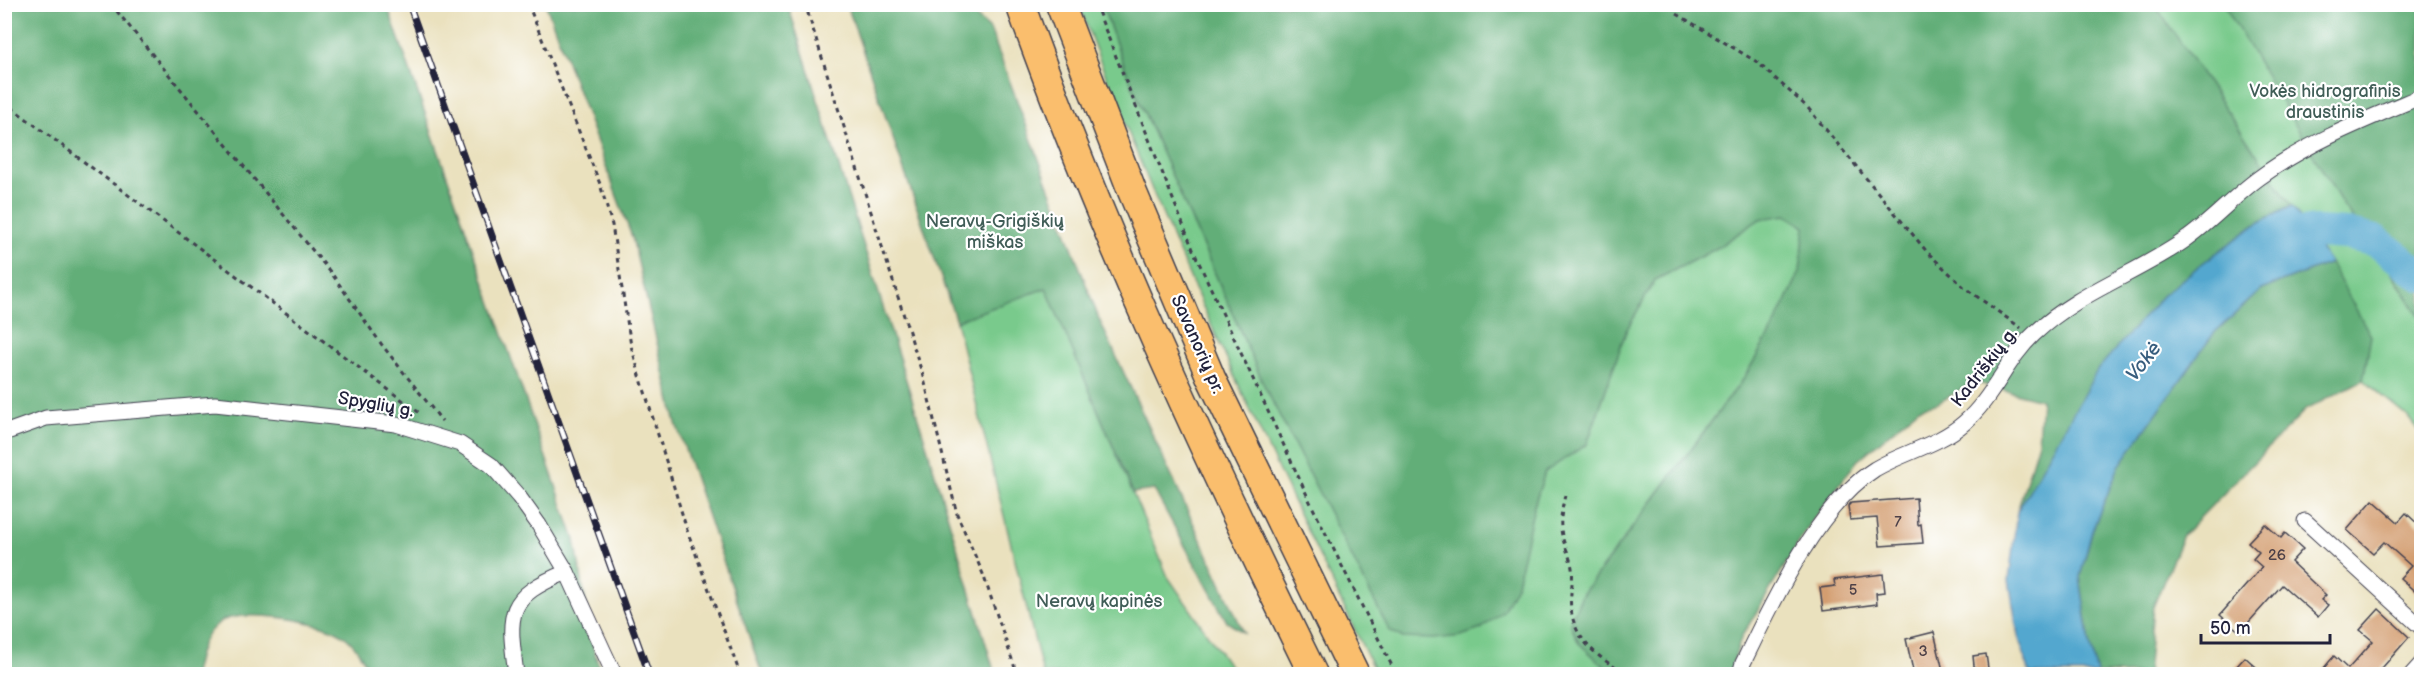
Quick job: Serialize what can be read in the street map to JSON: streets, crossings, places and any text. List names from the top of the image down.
{
  "streets": {
    "highway": ["Savanorių pr."],
    "street": ["Kadriškių g.", "Spyglių g."]
  },
  "water": ["Vokė"],
  "parks": ["Vokės hidrografinis draustinis", "Neravų-Grigiškių miškas", "Neravų kapinės"],
  "house_numbers": [
    "7",
    "26",
    "5",
    "3"
  ],
  "scale_bar": "50 m"
}
